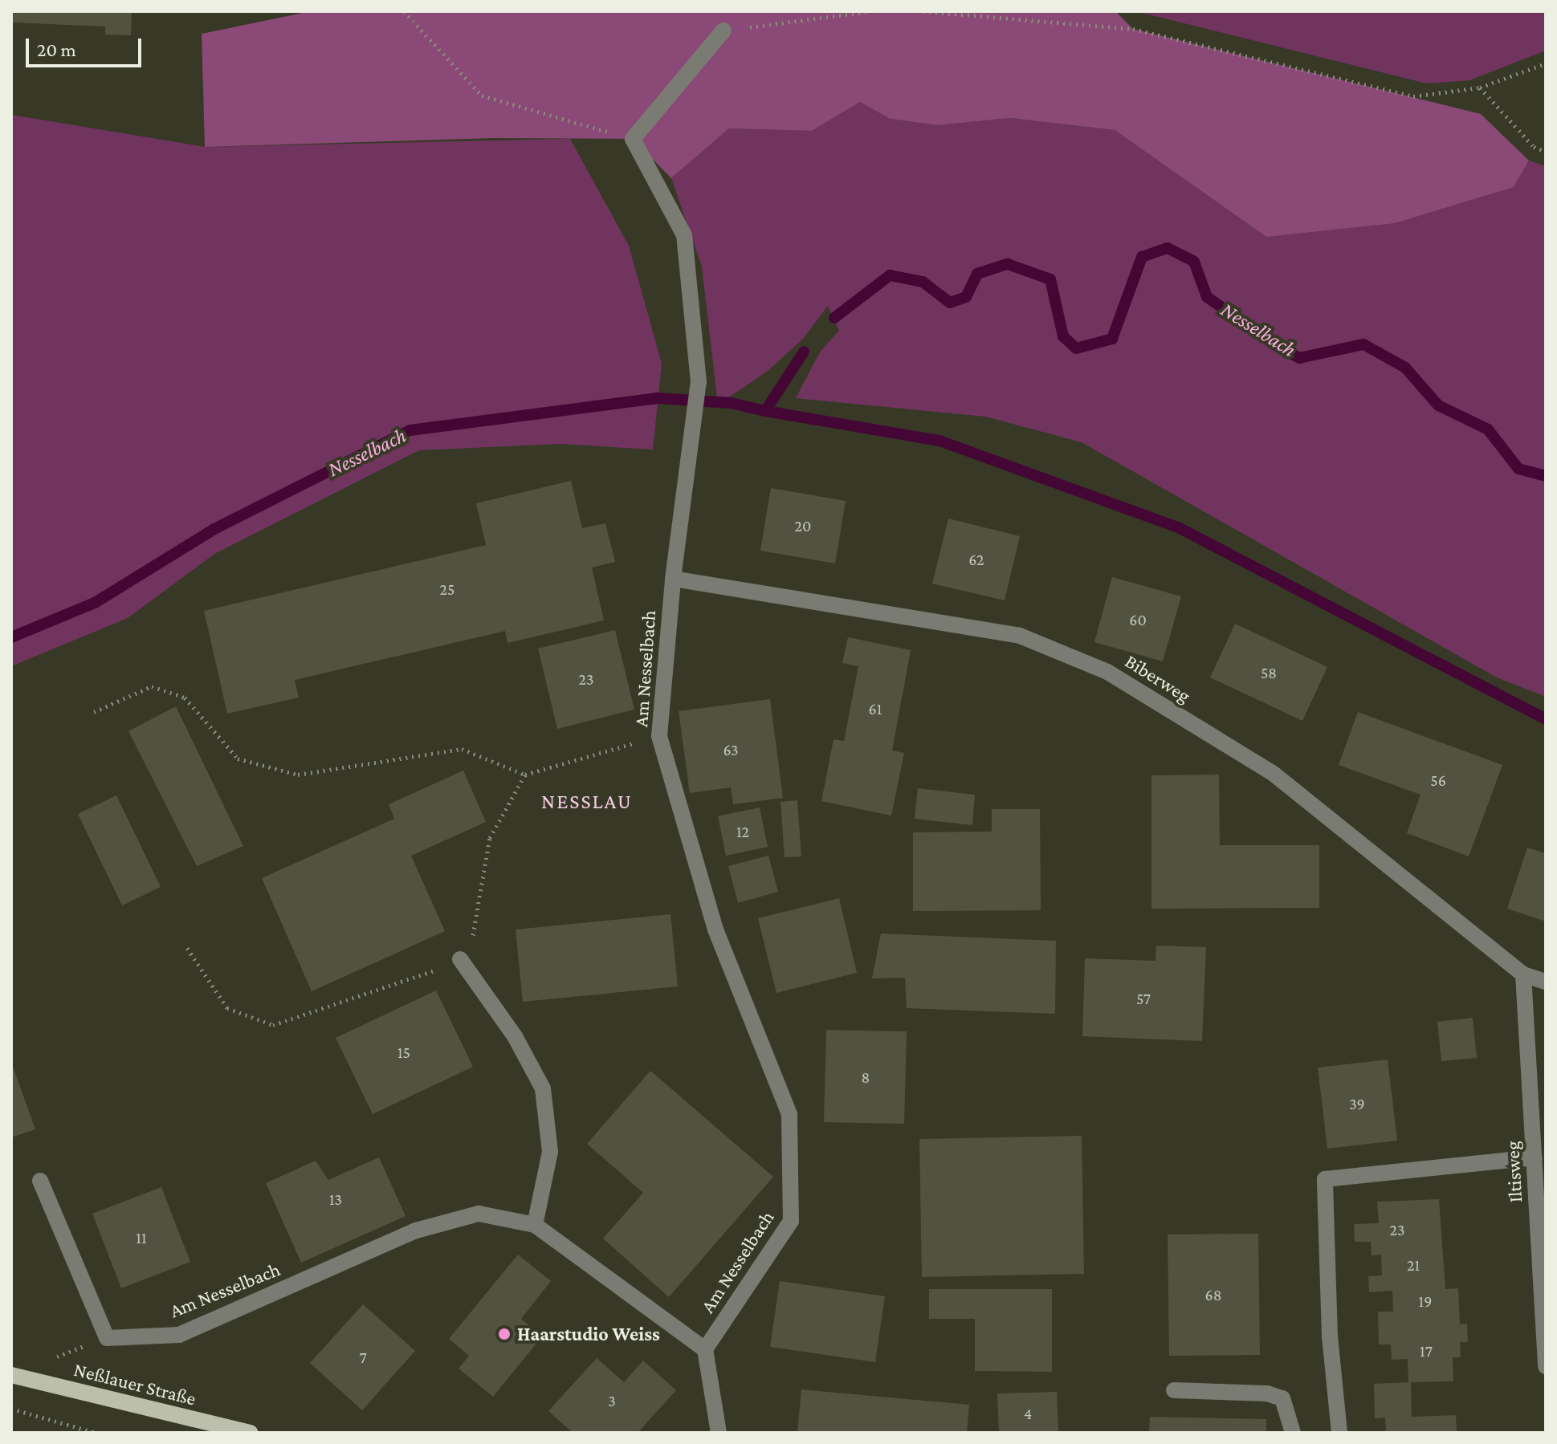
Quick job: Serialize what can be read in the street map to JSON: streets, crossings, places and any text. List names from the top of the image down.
{
  "streets": {
    "main road": ["Neßlauer Straße"],
    "street": ["Am Nesselbach", "Biberweg", "Iltisweg"]
  },
  "crossings": [
    ["Am Nesselbach", "Biberweg"],
    ["Biberweg", "Iltisweg"]
  ],
  "districts": ["NESSLAU"],
  "water": ["Nesselbach"],
  "places": ["Haarstudio Weiss"],
  "house_numbers": [
    "20",
    "62",
    "25",
    "60",
    "58",
    "23",
    "61",
    "63",
    "56",
    "12",
    "57",
    "15",
    "8",
    "39",
    "13",
    "23",
    "11",
    "21",
    "68",
    "19",
    "17",
    "7",
    "3",
    "4"
  ],
  "scale_bar": "20 m"
}
